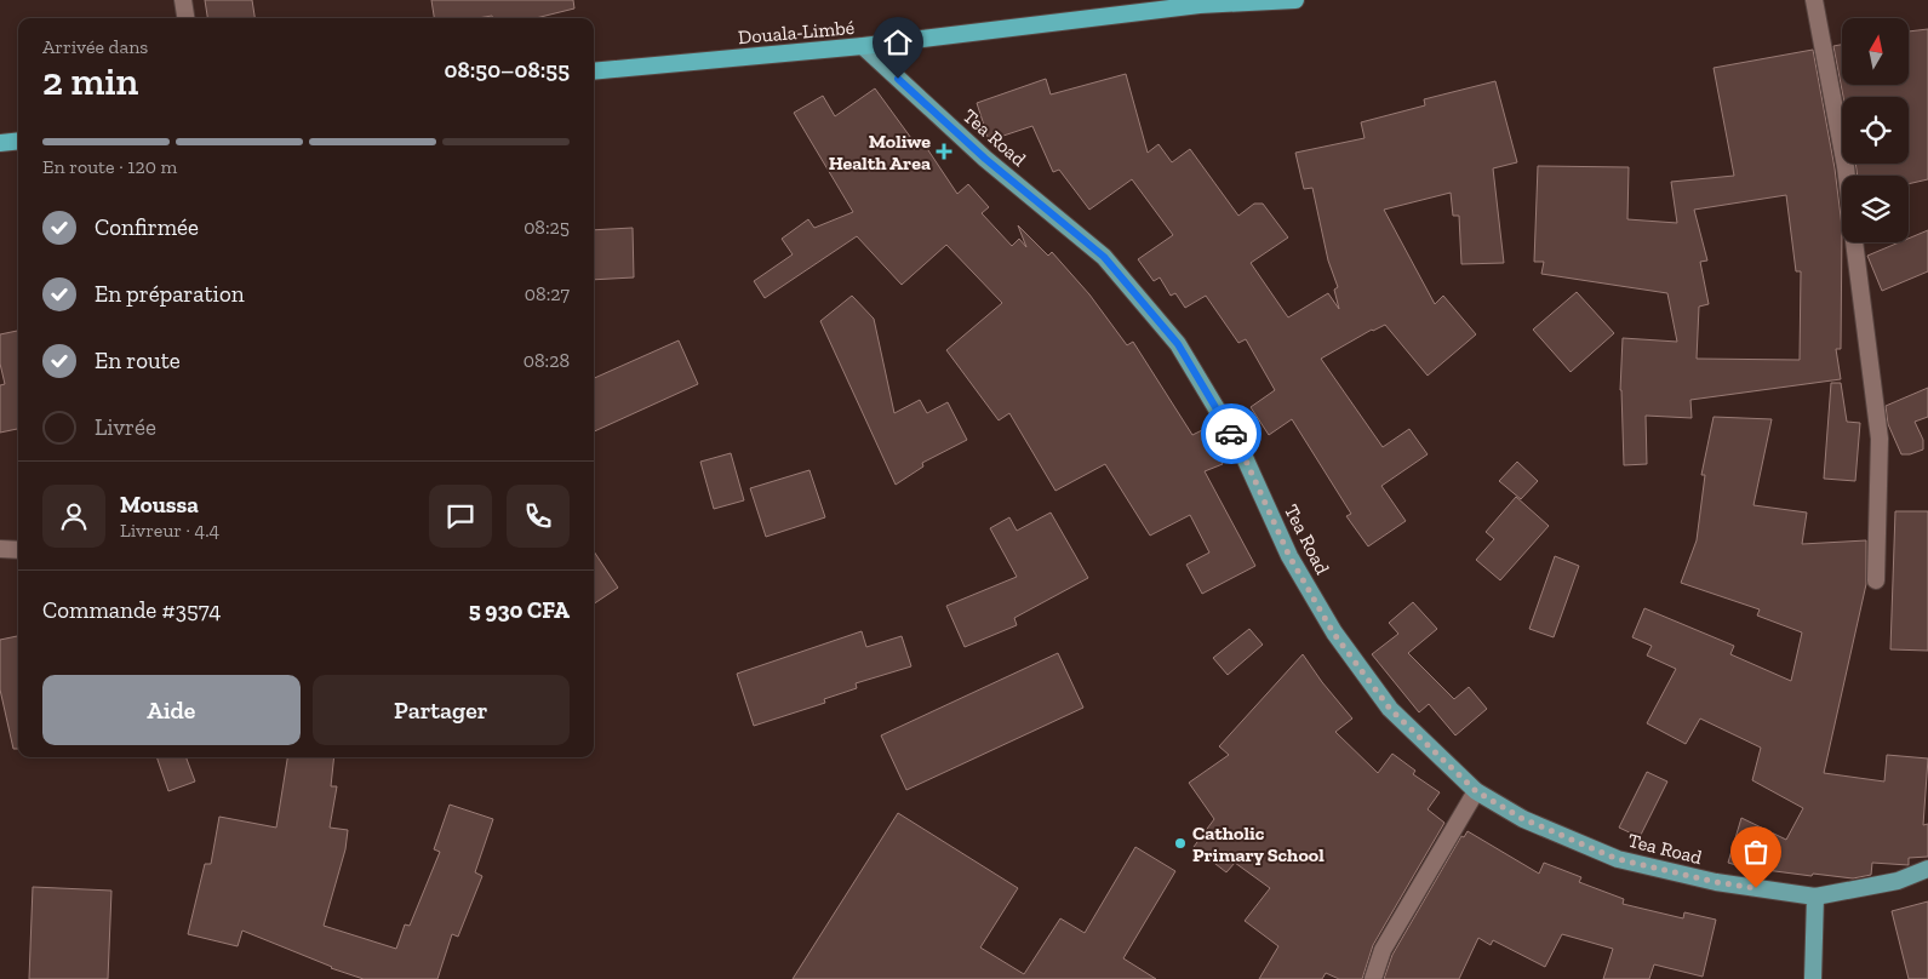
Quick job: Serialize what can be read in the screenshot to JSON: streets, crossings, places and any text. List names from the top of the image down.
{
  "streets": {
    "highway": ["Douala-Limbé"],
    "main road": ["Tea Road"]
  },
  "crossings": [
    ["Douala-Limbé", "Tea Road"]
  ],
  "places": {
    "health": ["Moliwe Health Area"],
    "other": ["Catholic Primary School"]
  },
  "north": "top",
  "page": {
    "heading": ["2 min", "Arrivée dans", "08:50–08:55"],
    "panel": [
      "Moussa",
      "Livreur · 4.4",
      "Commande #3574",
      "5 930 CFA"
    ],
    "bar": "En route · 120 m",
    "list": [
      ["Confirmée", "08:25"],
      ["En préparation", "08:27"],
      ["En route", "08:28"],
      "Livrée"
    ],
    "buttons": ["Aide", "Partager"]
  }
}
